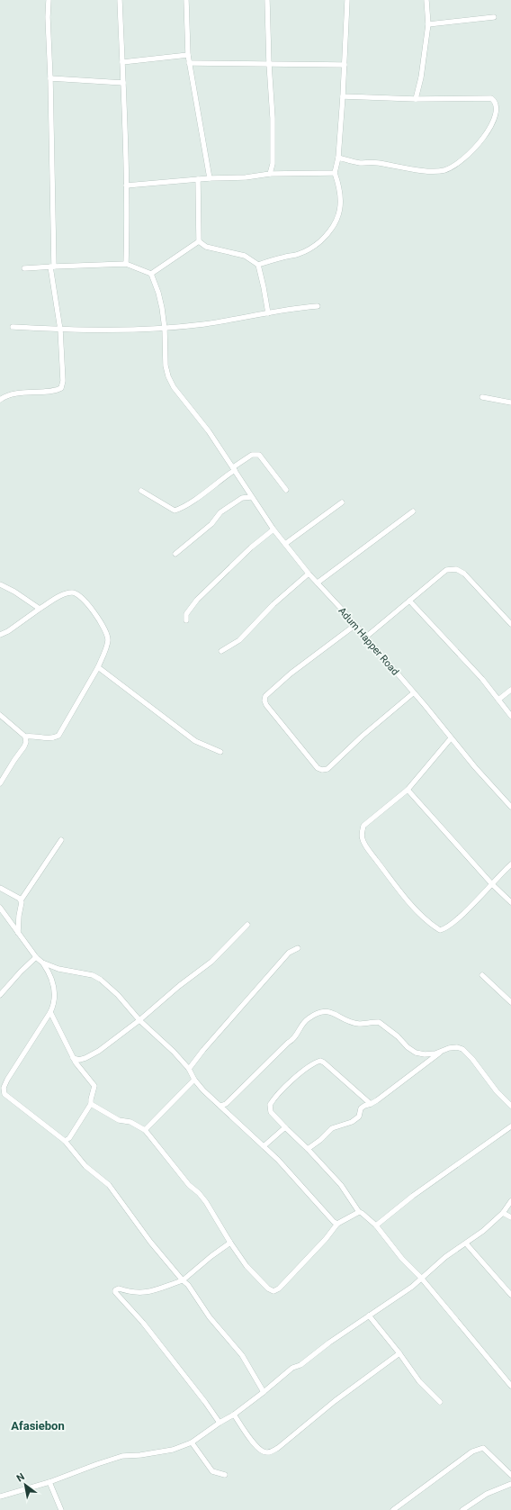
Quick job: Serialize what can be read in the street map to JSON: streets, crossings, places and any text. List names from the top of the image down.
{
  "streets": {
    "street": ["Adum Happer Road"]
  },
  "districts": ["Afasiebon"],
  "north": "top left"
}
